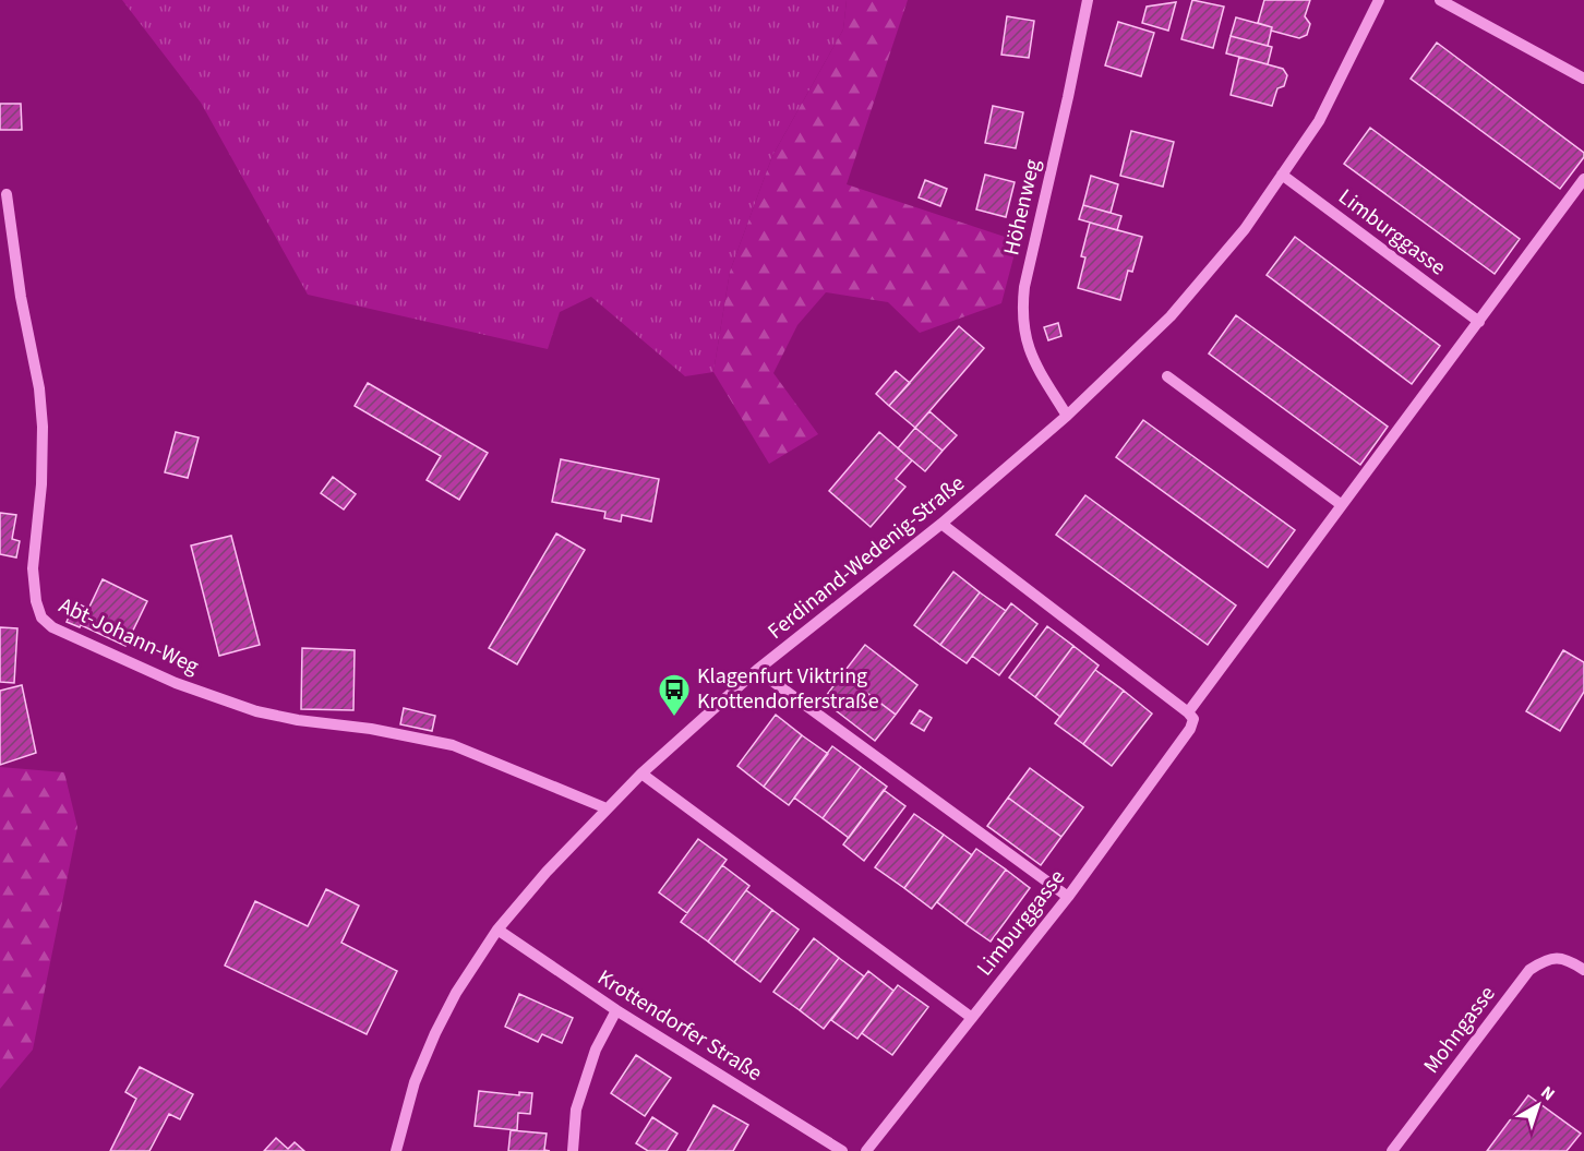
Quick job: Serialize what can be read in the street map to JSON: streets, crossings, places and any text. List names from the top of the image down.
{
  "streets": {
    "street": [
      "Höhenweg",
      "Limburggasse",
      "Ferdinand-Wedenig-Straße",
      "Abt-Johann-Weg",
      "Krottendorfer Straße",
      "Mohngasse"
    ]
  },
  "crossings": [
    ["Höhenweg", "Ferdinand-Wedenig-Straße"],
    ["Limburggasse", "Ferdinand-Wedenig-Straße"],
    ["Ferdinand-Wedenig-Straße", "Abt-Johann-Weg"],
    ["Ferdinand-Wedenig-Straße", "Krottendorfer Straße"]
  ],
  "places": {
    "bus stop": ["Klagenfurt Viktring Krottendorferstraße"]
  },
  "north": "top right"
}
